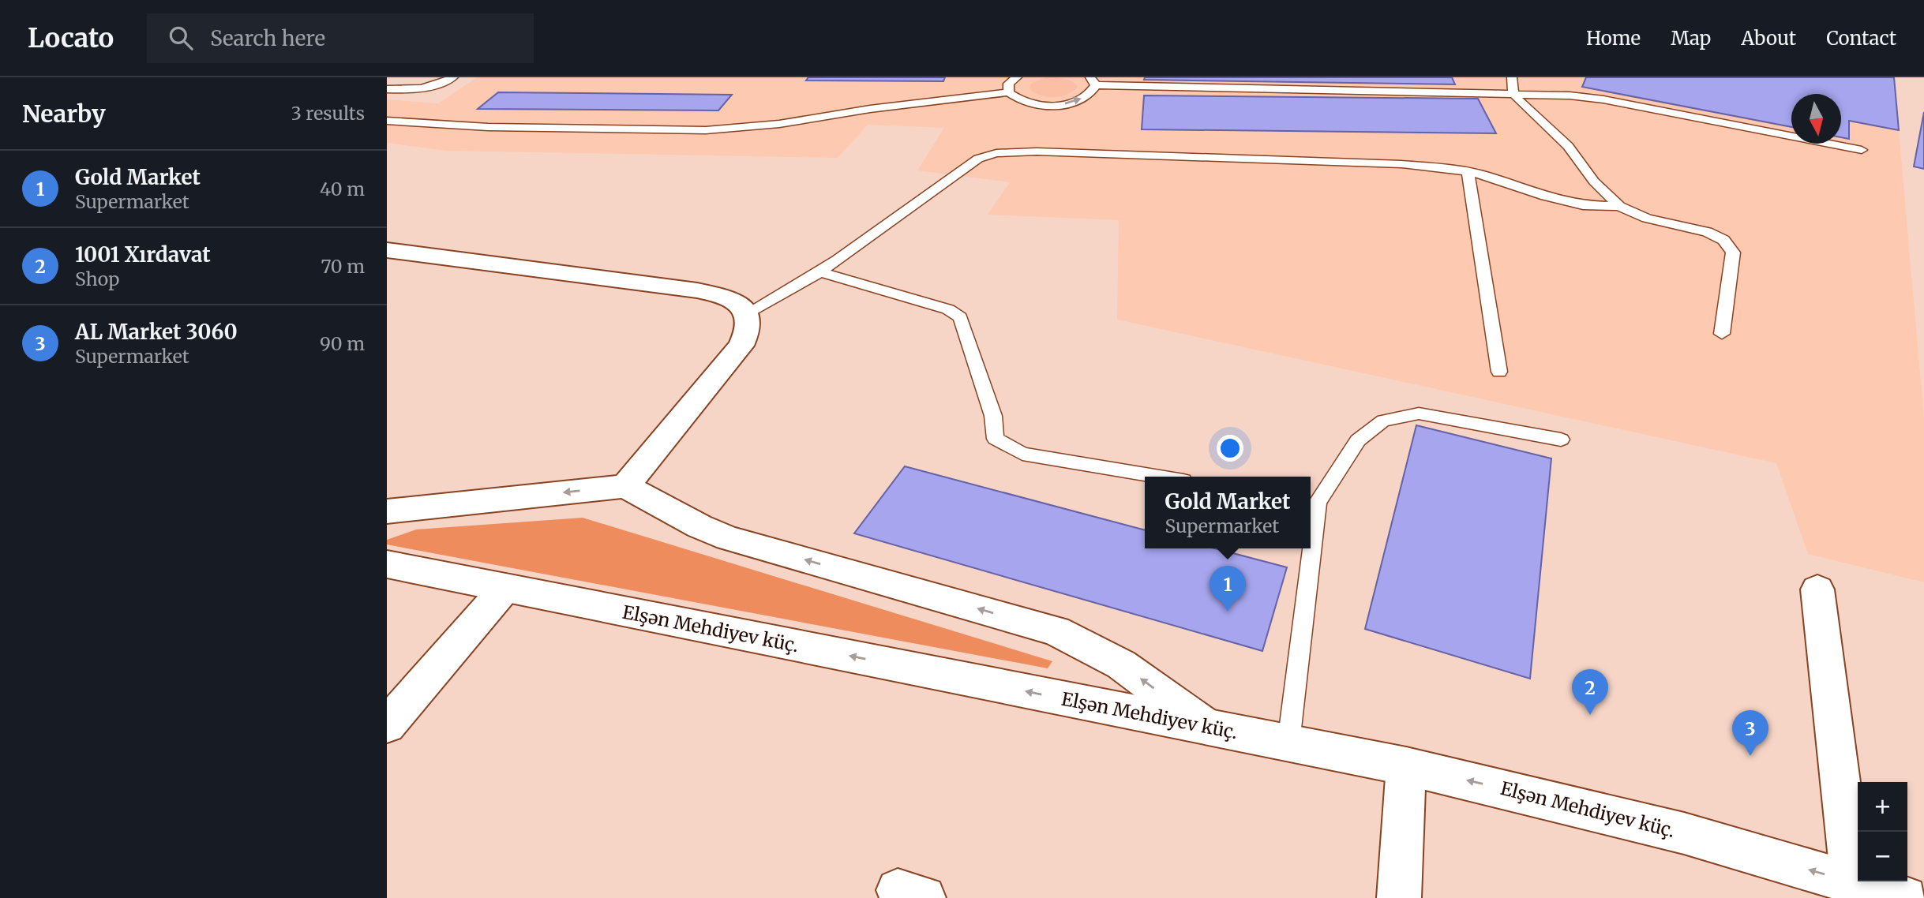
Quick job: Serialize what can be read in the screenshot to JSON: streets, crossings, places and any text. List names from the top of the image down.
{
  "streets": {
    "street": ["Elşən Mehdiyev küç."]
  },
  "north": "bottom",
  "page": {
    "header": "Locato",
    "search": "Search here",
    "nav": [
      "Home",
      "Map",
      "About",
      "Contact"
    ],
    "heading": ["Nearby", "3 results"],
    "list": [
      {
        "mark": "1",
        "name": "Gold Market",
        "note": "Supermarket",
        "value": "40 m"
      },
      {
        "mark": "2",
        "name": "1001 Xırdavat",
        "note": "Shop",
        "value": "70 m"
      },
      {
        "mark": "3",
        "name": "AL Market 3060",
        "note": "Supermarket",
        "value": "90 m"
      }
    ],
    "popup": ["Gold Market", "Supermarket"],
    "pins": ["1", "2", "3"],
    "map_buttons": ["+", "−"]
  }
}
